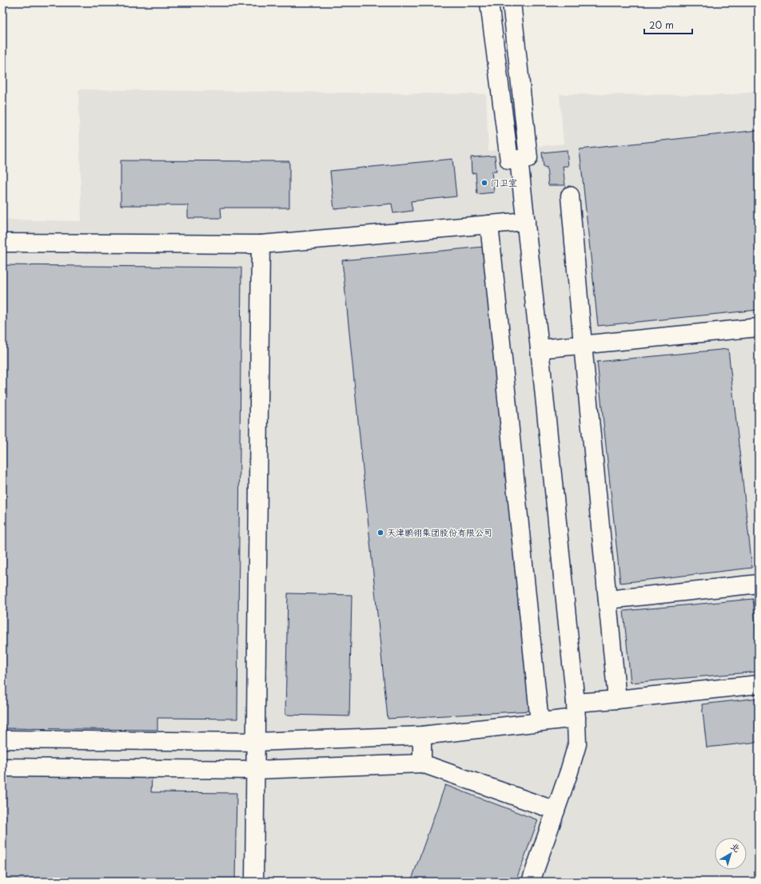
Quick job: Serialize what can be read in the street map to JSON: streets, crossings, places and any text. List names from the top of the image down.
{
  "places": ["门卫室", "天津鹏翎集团股份有限公司"],
  "scale_bar": "20 m",
  "north": "top right"
}
